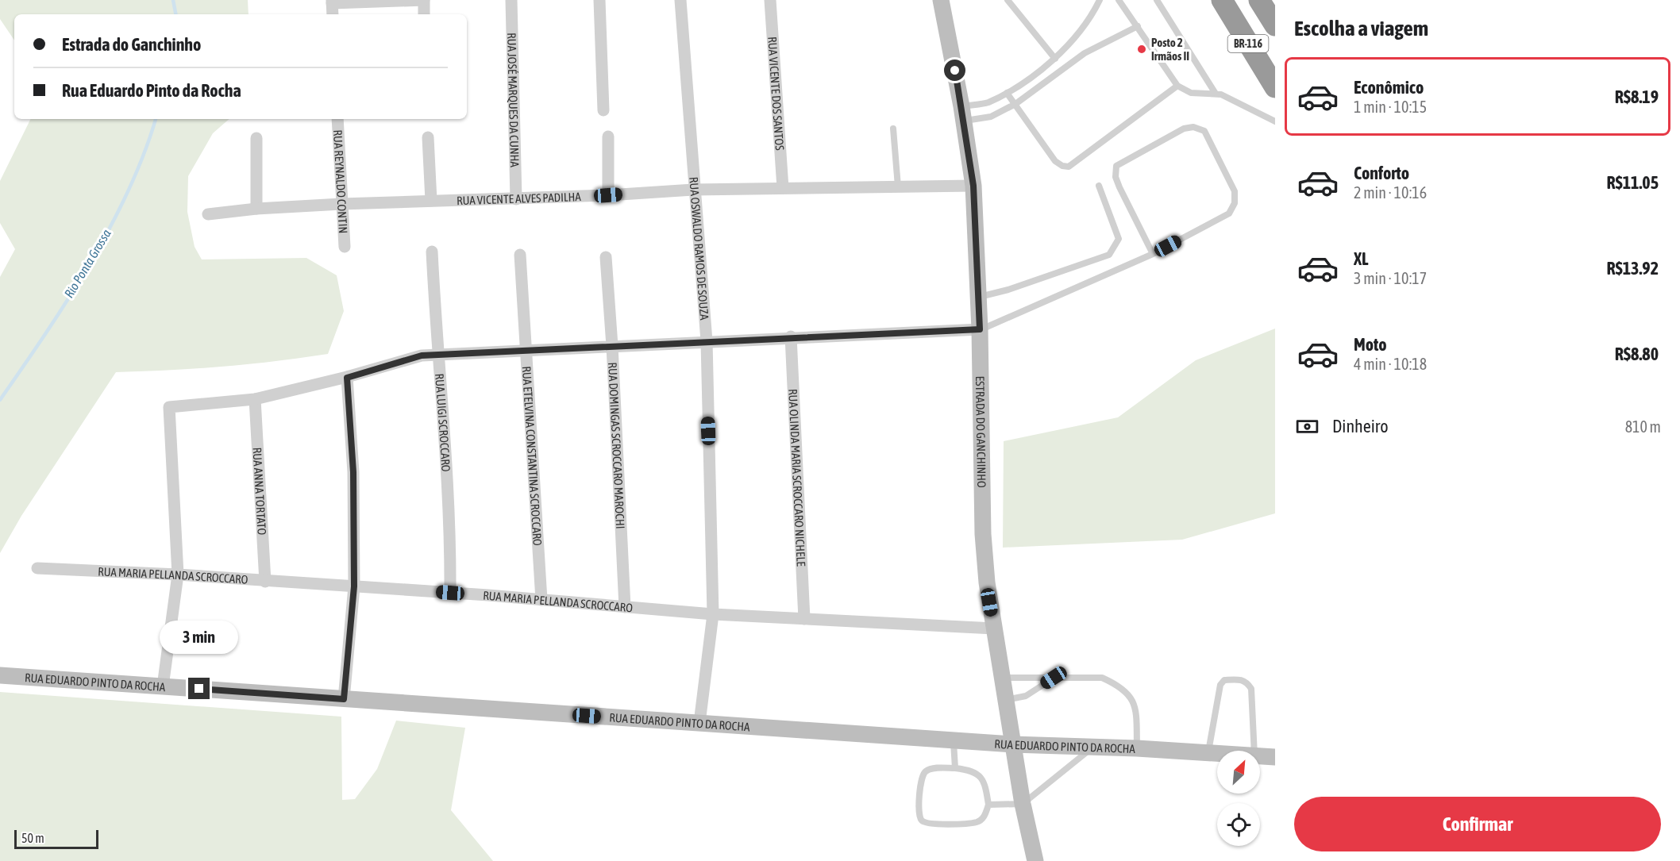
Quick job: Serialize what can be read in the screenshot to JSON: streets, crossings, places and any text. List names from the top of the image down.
{
  "streets": {
    "highway": ["BR-116"],
    "main road": ["ESTRADA DO GANCHINHO", "RUA EDUARDO PINTO DA ROCHA"],
    "street": [
      "RUA VICENTE DOS SANTOS",
      "RUA JOSÉ MARQUES DA CUNHA",
      "RUA REYNALDO CONTIN",
      "RUA VICENTE ALVES PADILHA",
      "RUA OSWALDO RAMOS DE SOUZA",
      "RUA LUIGI SCROCCARO",
      "RUA DOMINGAS SCROCCARO MAROCHI",
      "RUA ETELVINA CONSTANTINA SCROCCARO",
      "RUA OLINDA MARIA SCROCCARO NICHELE",
      "RUA ANNA TORTATO",
      "RUA MARIA PELLANDA SCROCCARO"
    ]
  },
  "crossings": [
    ["RUA VICENTE DOS SANTOS", "RUA VICENTE ALVES PADILHA"],
    ["RUA JOSÉ MARQUES DA CUNHA", "RUA VICENTE ALVES PADILHA"],
    ["RUA REYNALDO CONTIN", "RUA VICENTE ALVES PADILHA"],
    ["RUA VICENTE ALVES PADILHA", "RUA OSWALDO RAMOS DE SOUZA"],
    ["RUA VICENTE ALVES PADILHA", "ESTRADA DO GANCHINHO"],
    ["RUA OSWALDO RAMOS DE SOUZA", "RUA MARIA PELLANDA SCROCCARO"],
    ["RUA OSWALDO RAMOS DE SOUZA", "RUA EDUARDO PINTO DA ROCHA"],
    ["RUA LUIGI SCROCCARO", "RUA MARIA PELLANDA SCROCCARO"],
    ["ESTRADA DO GANCHINHO", "RUA MARIA PELLANDA SCROCCARO"],
    ["ESTRADA DO GANCHINHO", "RUA EDUARDO PINTO DA ROCHA"],
    ["RUA DOMINGAS SCROCCARO MAROCHI", "RUA MARIA PELLANDA SCROCCARO"],
    ["RUA ETELVINA CONSTANTINA SCROCCARO", "RUA MARIA PELLANDA SCROCCARO"],
    ["RUA OLINDA MARIA SCROCCARO NICHELE", "RUA MARIA PELLANDA SCROCCARO"],
    ["RUA ANNA TORTATO", "RUA MARIA PELLANDA SCROCCARO"]
  ],
  "water": ["Rio Ponta Grossa"],
  "places": ["Posto 2 Irmãos II"],
  "scale_bar": "50 m",
  "north": "top right",
  "page": {
    "heading": "Escolha a viagem",
    "banner": ["Estrada do Ganchinho", "Rua Eduardo Pinto da Rocha"],
    "list": [
      {
        "name": "Econômico",
        "note": "1 min · 10:15",
        "value": "R$8.19"
      },
      {
        "name": "Conforto",
        "note": "2 min · 10:16",
        "value": "R$11.05"
      },
      {
        "name": "XL",
        "note": "3 min · 10:17",
        "value": "R$13.92"
      },
      {
        "name": "Moto",
        "note": "4 min · 10:18",
        "value": "R$8.80"
      }
    ],
    "pay": ["Dinheiro", "810 m"],
    "bubble": "3 min",
    "buttons": "Confirmar",
    "scale": "50 m"
  }
}
